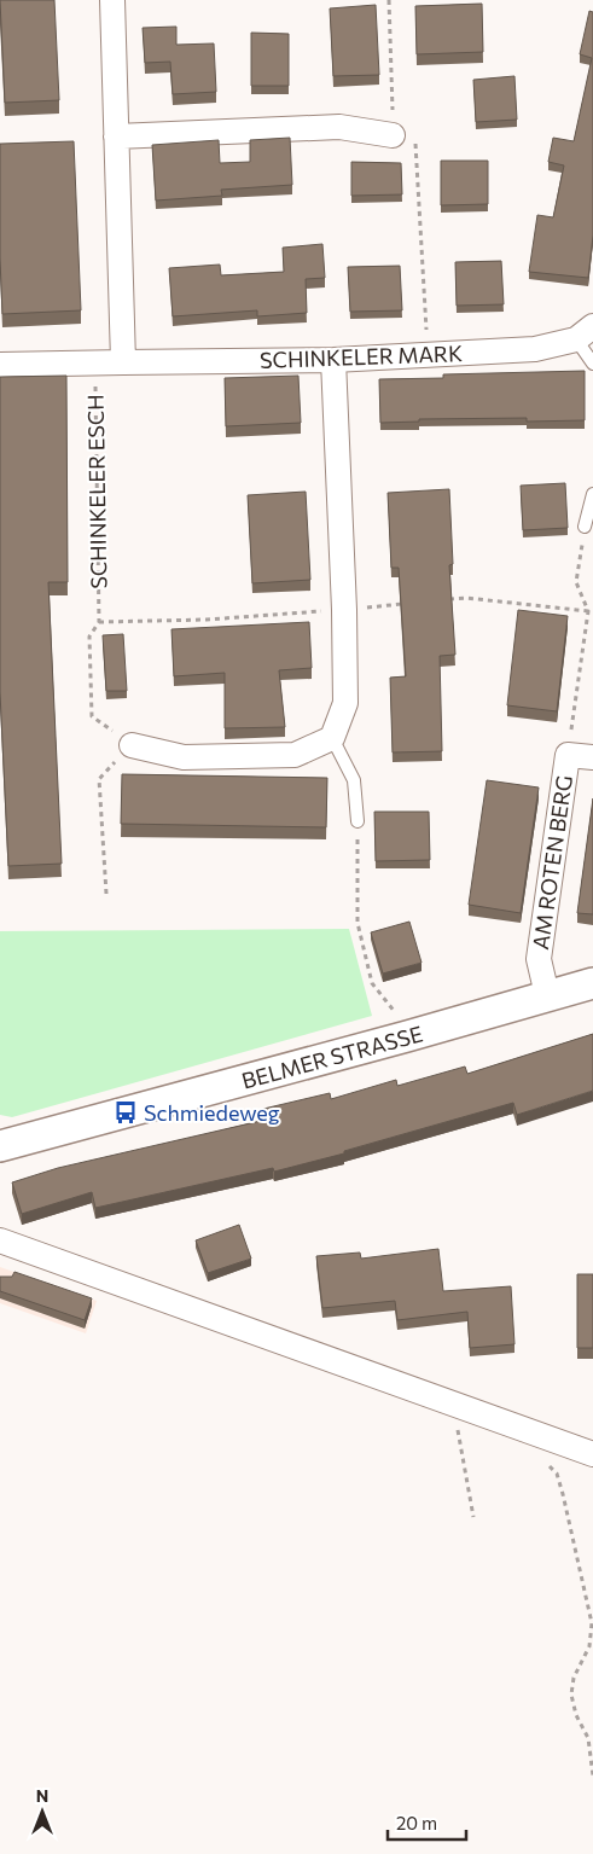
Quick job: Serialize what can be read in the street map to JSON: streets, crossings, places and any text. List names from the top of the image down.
{
  "streets": {
    "street": ["SCHINKELER MARK", "AM ROTEN BERG", "BELMER STRASSE"],
    "path": ["SCHINKELER ESCH"]
  },
  "crossings": [
    ["SCHINKELER MARK", "SCHINKELER ESCH"],
    ["AM ROTEN BERG", "BELMER STRASSE"]
  ],
  "places": {
    "bus stop": ["Schmiedeweg"]
  },
  "scale_bar": "20 m",
  "north": "top"
}
